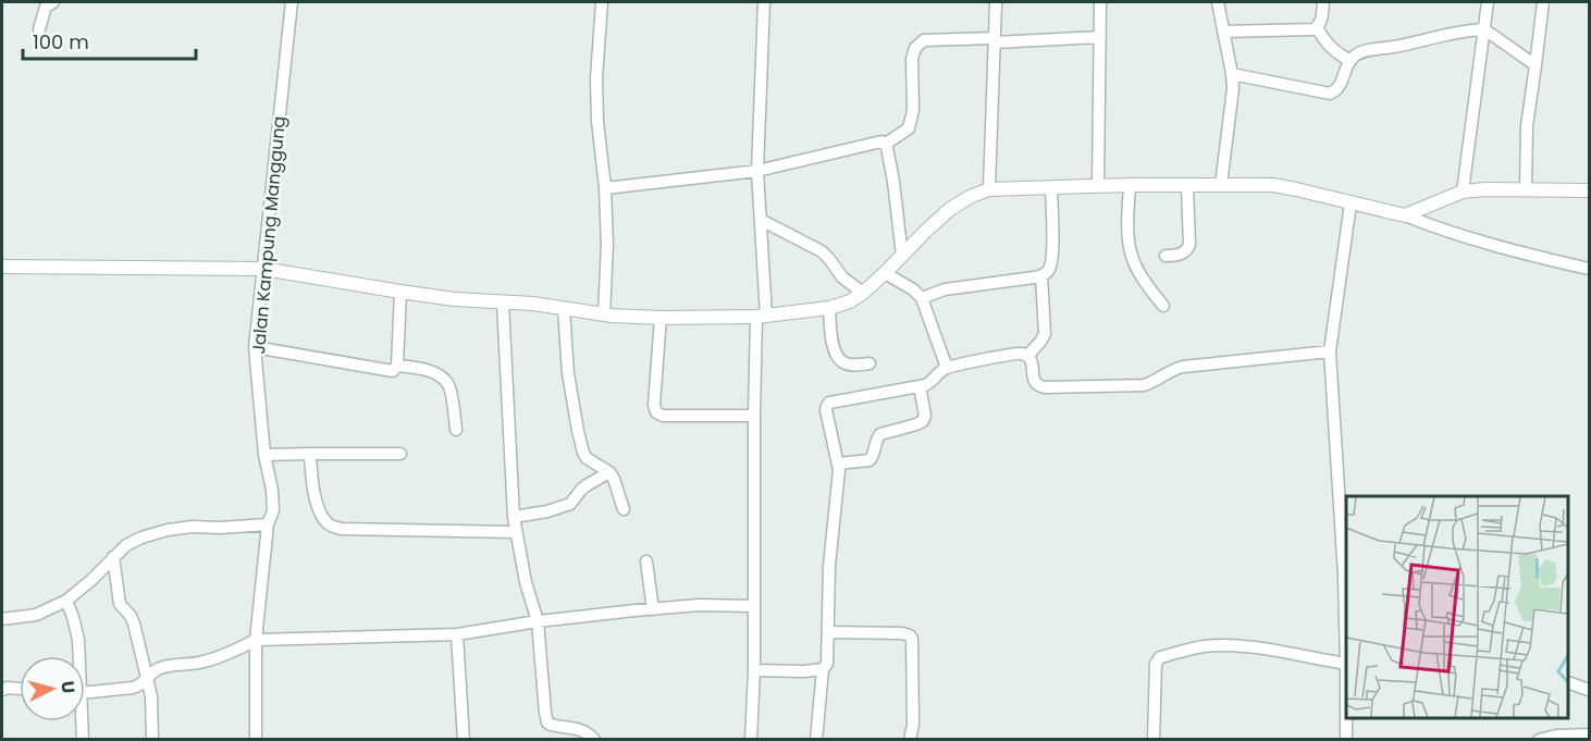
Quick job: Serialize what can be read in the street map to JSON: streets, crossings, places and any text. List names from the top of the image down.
{
  "streets": {
    "street": ["Jalan Kampung Manggung"]
  },
  "scale_bar": "100 m",
  "north": "right"
}
